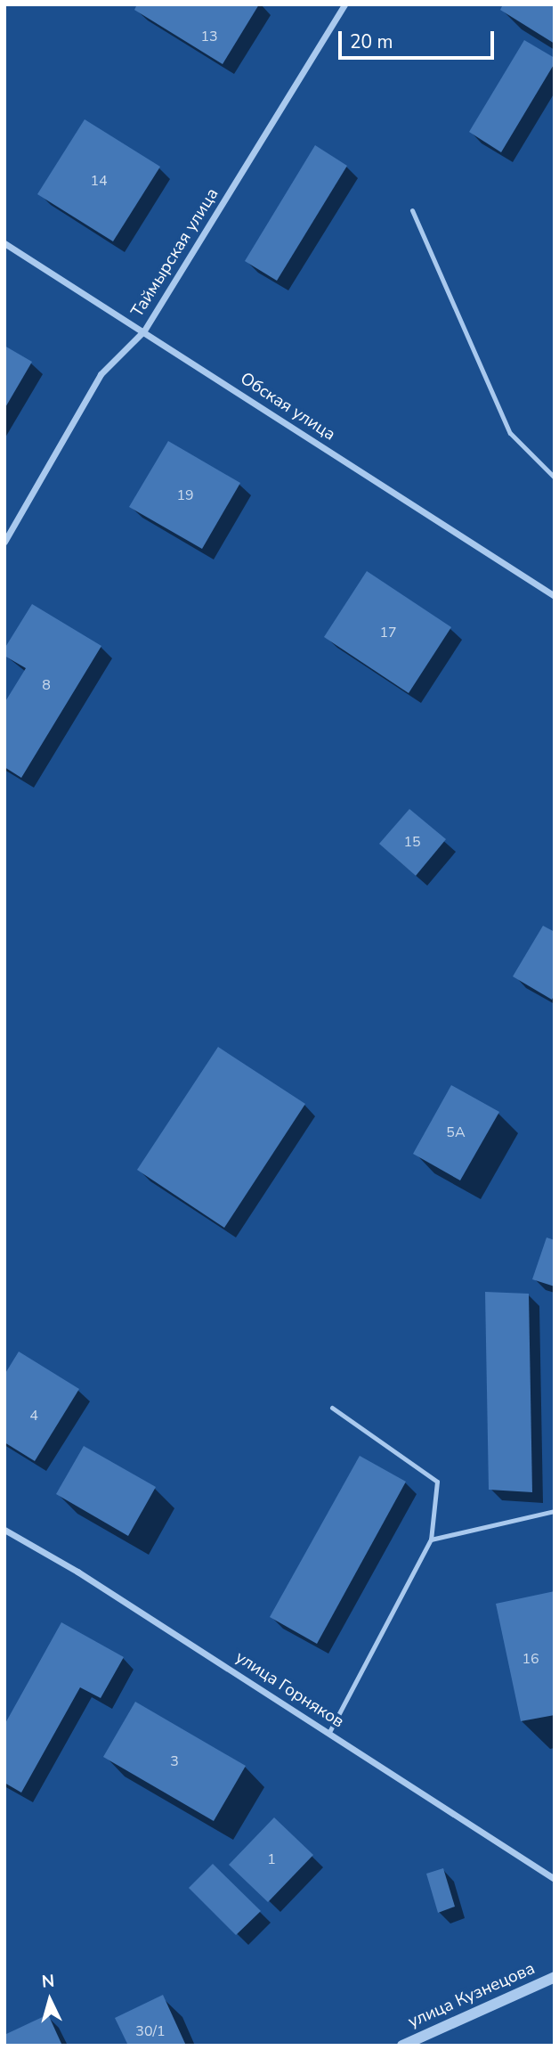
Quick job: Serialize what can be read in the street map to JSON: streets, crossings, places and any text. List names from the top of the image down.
{
  "streets": {
    "street": [
      "Таймырская улица",
      "Обская улица",
      "улица Горняков",
      "улица Кузнецова"
    ]
  },
  "crossings": [
    ["Таймырская улица", "Обская улица"]
  ],
  "house_numbers": [
    "13",
    "14",
    "19",
    "17",
    "8",
    "15",
    "5А",
    "4",
    "16",
    "3",
    "1",
    "30/1"
  ],
  "scale_bar": "20 m",
  "north": "top"
}
